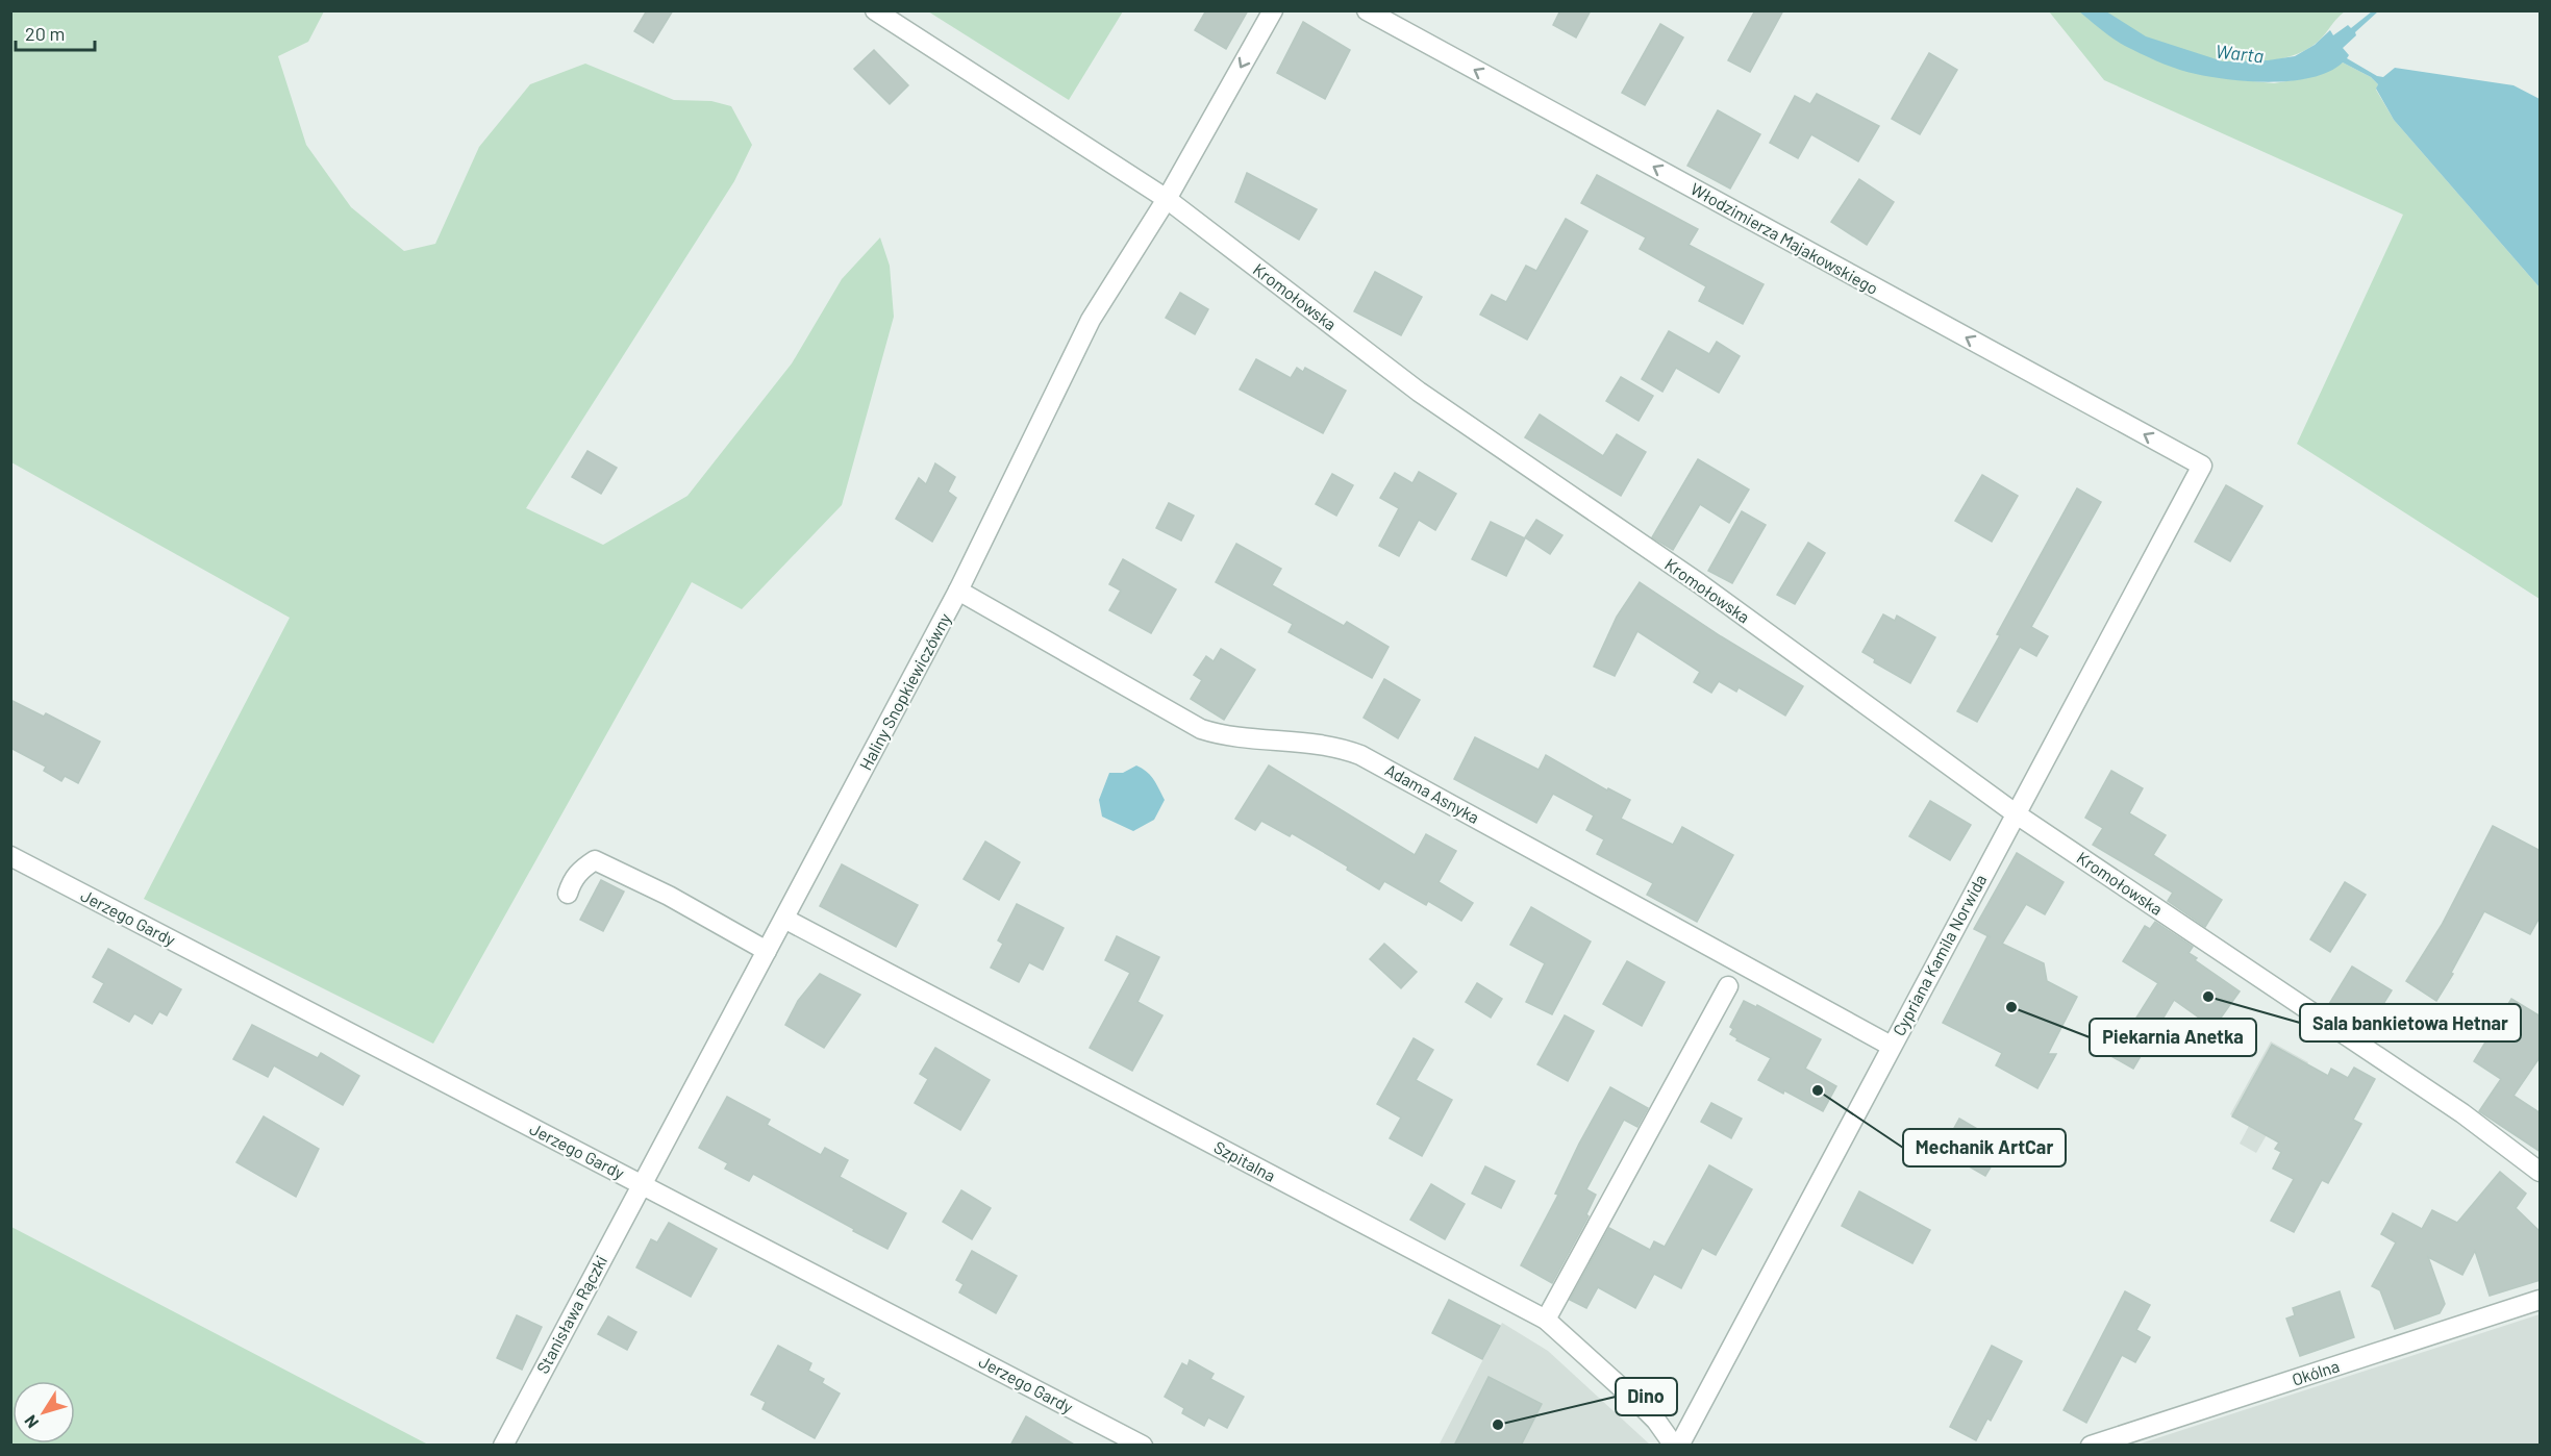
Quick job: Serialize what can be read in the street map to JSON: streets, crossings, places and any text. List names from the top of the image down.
{
  "streets": {
    "street": [
      "Włodzimierza Majakowskiego",
      "Kromołowska",
      "Haliny Snopkiewiczówny",
      "Adama Asnyka",
      "Jerzego Gardy",
      "Cypriana Kamila Norwida",
      "Szpitalna",
      "Stanisława Rączki",
      "Okólna"
    ]
  },
  "crossings": [
    ["Włodzimierza Majakowskiego", "Cypriana Kamila Norwida"],
    ["Kromołowska", "Haliny Snopkiewiczówny"],
    ["Kromołowska", "Cypriana Kamila Norwida"],
    ["Haliny Snopkiewiczówny", "Adama Asnyka"],
    ["Haliny Snopkiewiczówny", "Jerzego Gardy"],
    ["Haliny Snopkiewiczówny", "Szpitalna"],
    ["Haliny Snopkiewiczówny", "Stanisława Rączki"],
    ["Adama Asnyka", "Cypriana Kamila Norwida"],
    ["Jerzego Gardy", "Stanisława Rączki"]
  ],
  "one_way": ["Włodzimierza Majakowskiego"],
  "water": ["Warta"],
  "places": [
    "Sala bankietowa Hetnar",
    "Piekarnia Anetka",
    "Mechanik ArtCar",
    "Dino"
  ],
  "scale_bar": "20 m",
  "north": "bottom left"
}
